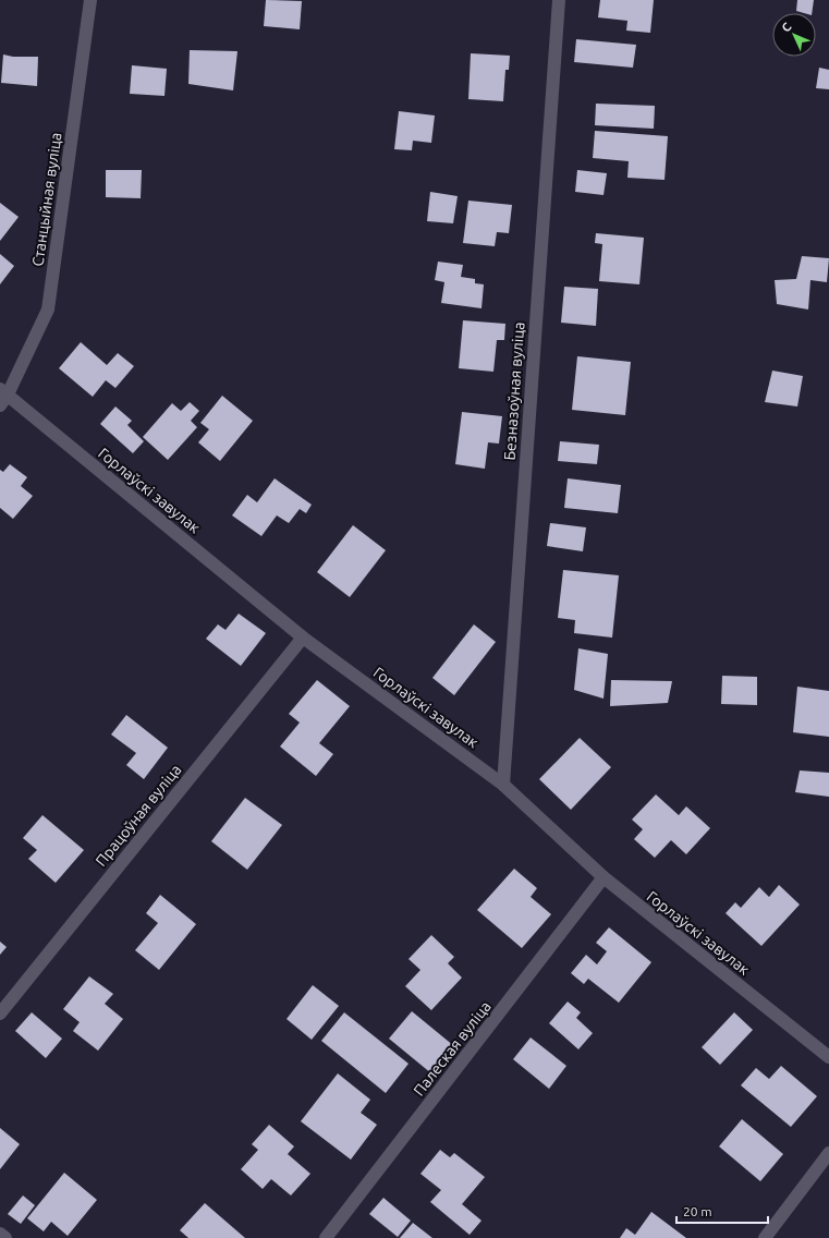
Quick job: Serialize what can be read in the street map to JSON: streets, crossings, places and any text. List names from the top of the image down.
{
  "streets": {
    "street": [
      "Станцыйная вуліца",
      "Безназоўная вуліца",
      "Горлаўскі завулак",
      "Працоўная вуліца",
      "Палеская вуліца"
    ]
  },
  "crossings": [
    ["Станцыйная вуліца", "Горлаўскі завулак"],
    ["Безназоўная вуліца", "Горлаўскі завулак"],
    ["Горлаўскі завулак", "Працоўная вуліца"],
    ["Горлаўскі завулак", "Палеская вуліца"]
  ],
  "scale_bar": "20 m",
  "north": "top left"
}
